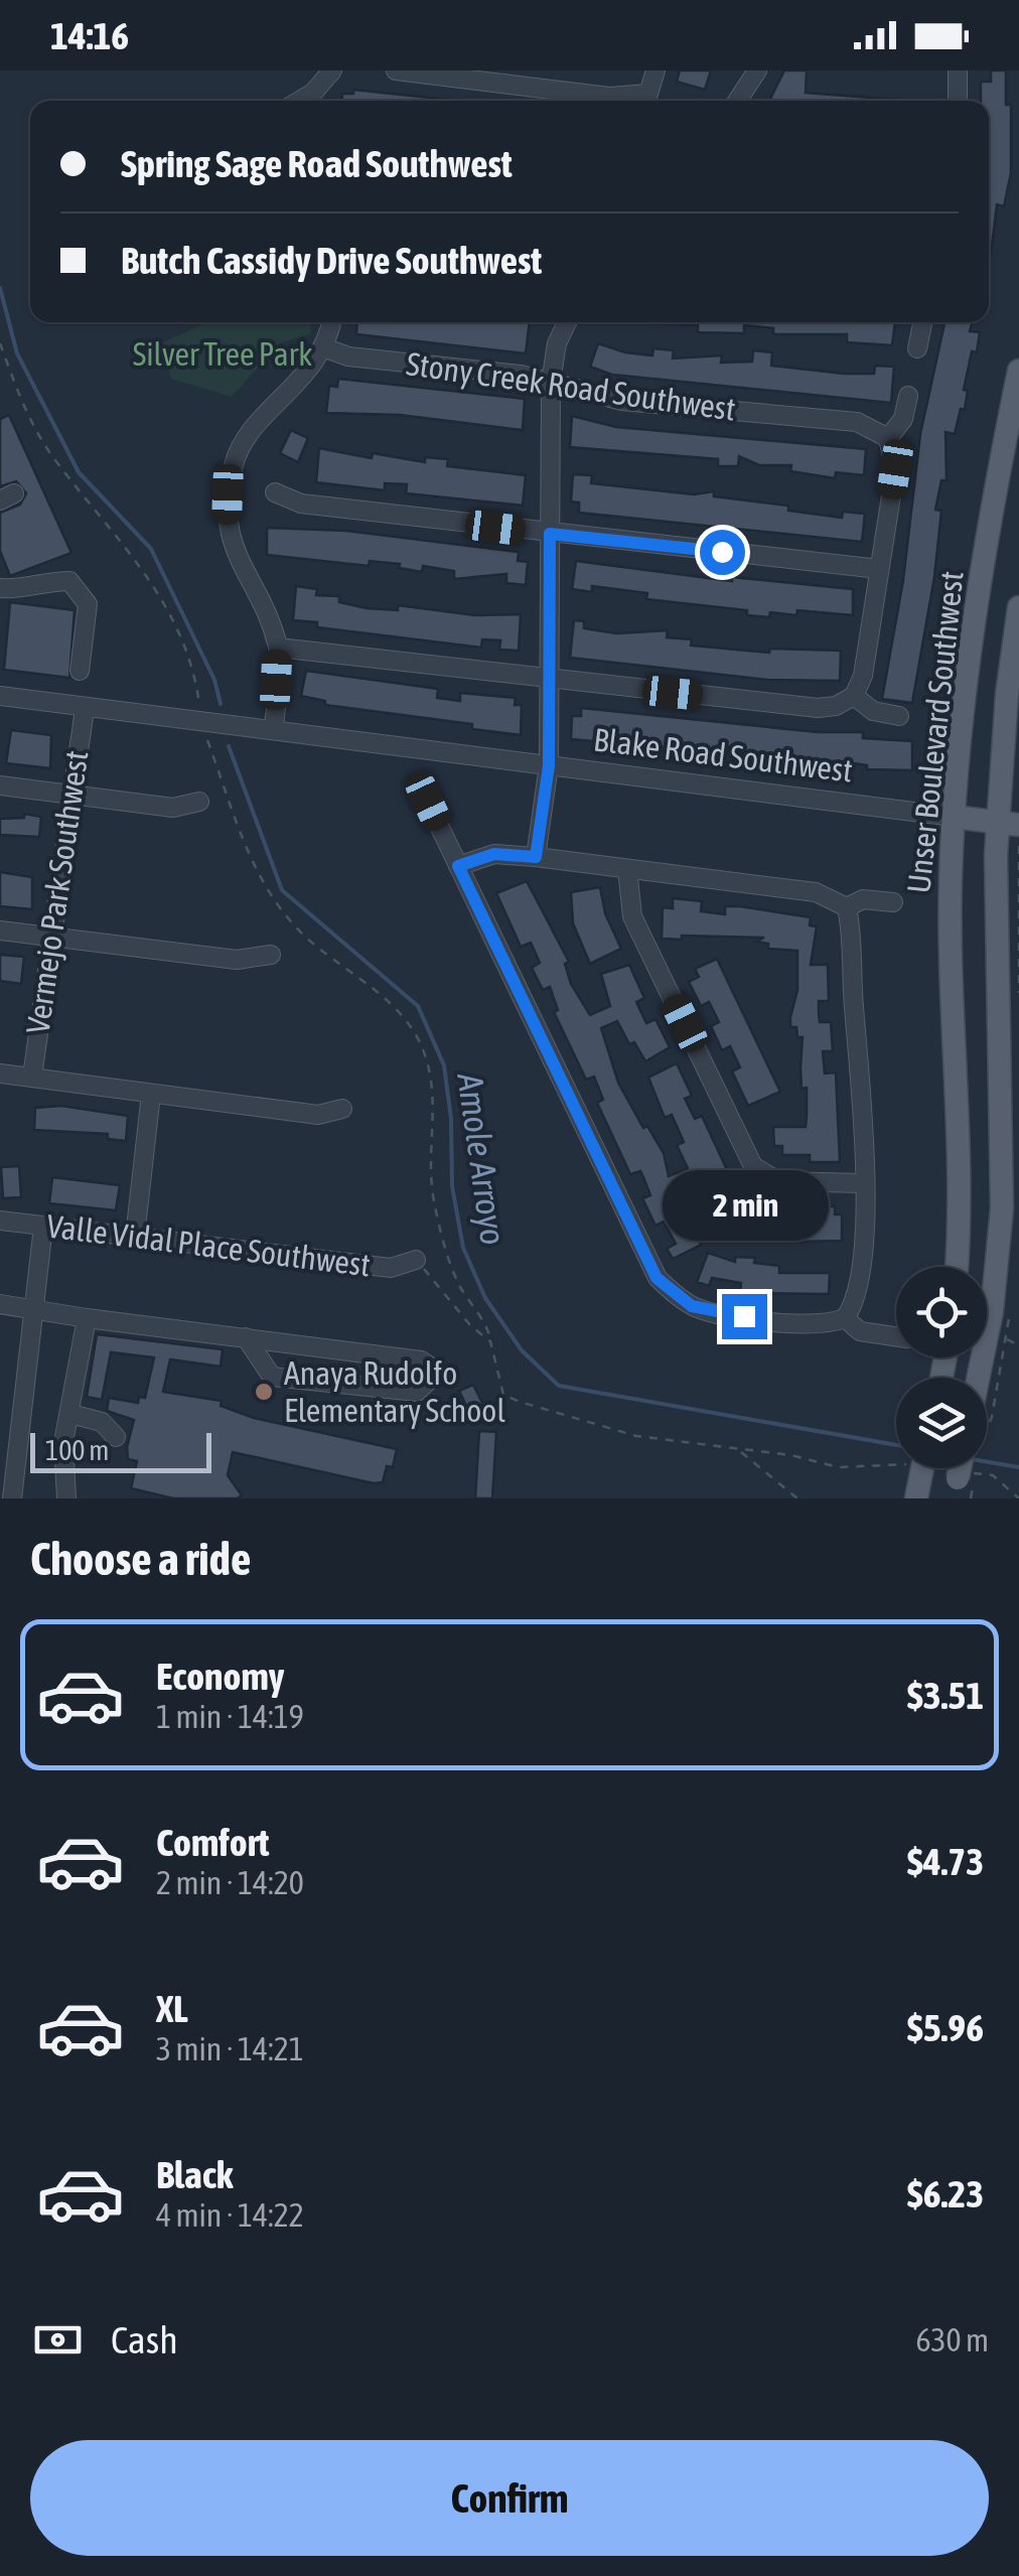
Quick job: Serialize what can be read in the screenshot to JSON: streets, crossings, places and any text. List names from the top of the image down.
{
  "streets": {
    "main road": ["Unser Boulevard Southwest", "Blake Road Southwest"],
    "street": ["Stony Creek Road Southwest", "Vermejo Park Southwest", "Valle Vidal Place Southwest"]
  },
  "crossings": [
    ["Unser Boulevard Southwest", "Blake Road Southwest"],
    ["Blake Road Southwest", "Vermejo Park Southwest"]
  ],
  "water": ["Amole Arroyo"],
  "parks": ["Silver Tree Park"],
  "places": ["Anaya Rudolfo Elementary School"],
  "scale_bar": "100 m",
  "page": {
    "status": "14:16",
    "banner": ["Spring Sage Road Southwest", "Butch Cassidy Drive Southwest"],
    "bubble": "2 min",
    "scale": "100 m",
    "heading": "Choose a ride",
    "list": [
      {
        "name": "Economy",
        "note": "1 min · 14:19",
        "value": "$3.51"
      },
      {
        "name": "Comfort",
        "note": "2 min · 14:20",
        "value": "$4.73"
      },
      {
        "name": "XL",
        "note": "3 min · 14:21",
        "value": "$5.96"
      },
      {
        "name": "Black",
        "note": "4 min · 14:22",
        "value": "$6.23"
      }
    ],
    "pay": ["Cash", "630 m"],
    "buttons": "Confirm"
  }
}
